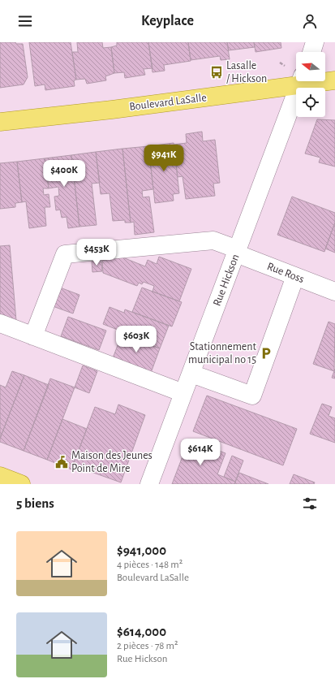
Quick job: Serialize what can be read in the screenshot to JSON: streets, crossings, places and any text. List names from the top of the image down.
{
  "streets": {
    "main road": ["Boulevard LaSalle"],
    "street": ["Rue Ross", "Rue Hickson"]
  },
  "crossings": [
    ["Rue Ross", "Rue Hickson"]
  ],
  "places": {
    "bus stop": ["Lasalle / Hickson"],
    "parking": ["Stationnement municipal no 15"],
    "public building": ["Maison des Jeunes Point de Mire"]
  },
  "north": "left",
  "page": {
    "header": "Keyplace",
    "price": [
      "$941K",
      "$400K",
      "$453K",
      "$603K",
      "$614K"
    ],
    "heading": "5 biens",
    "list": [
      {
        "name": "$941,000",
        "note": "4 pièces · 148 m² · Boulevard LaSalle"
      },
      {
        "name": "$614,000",
        "note": "2 pièces · 78 m² · Rue Hickson"
      }
    ]
  }
}
